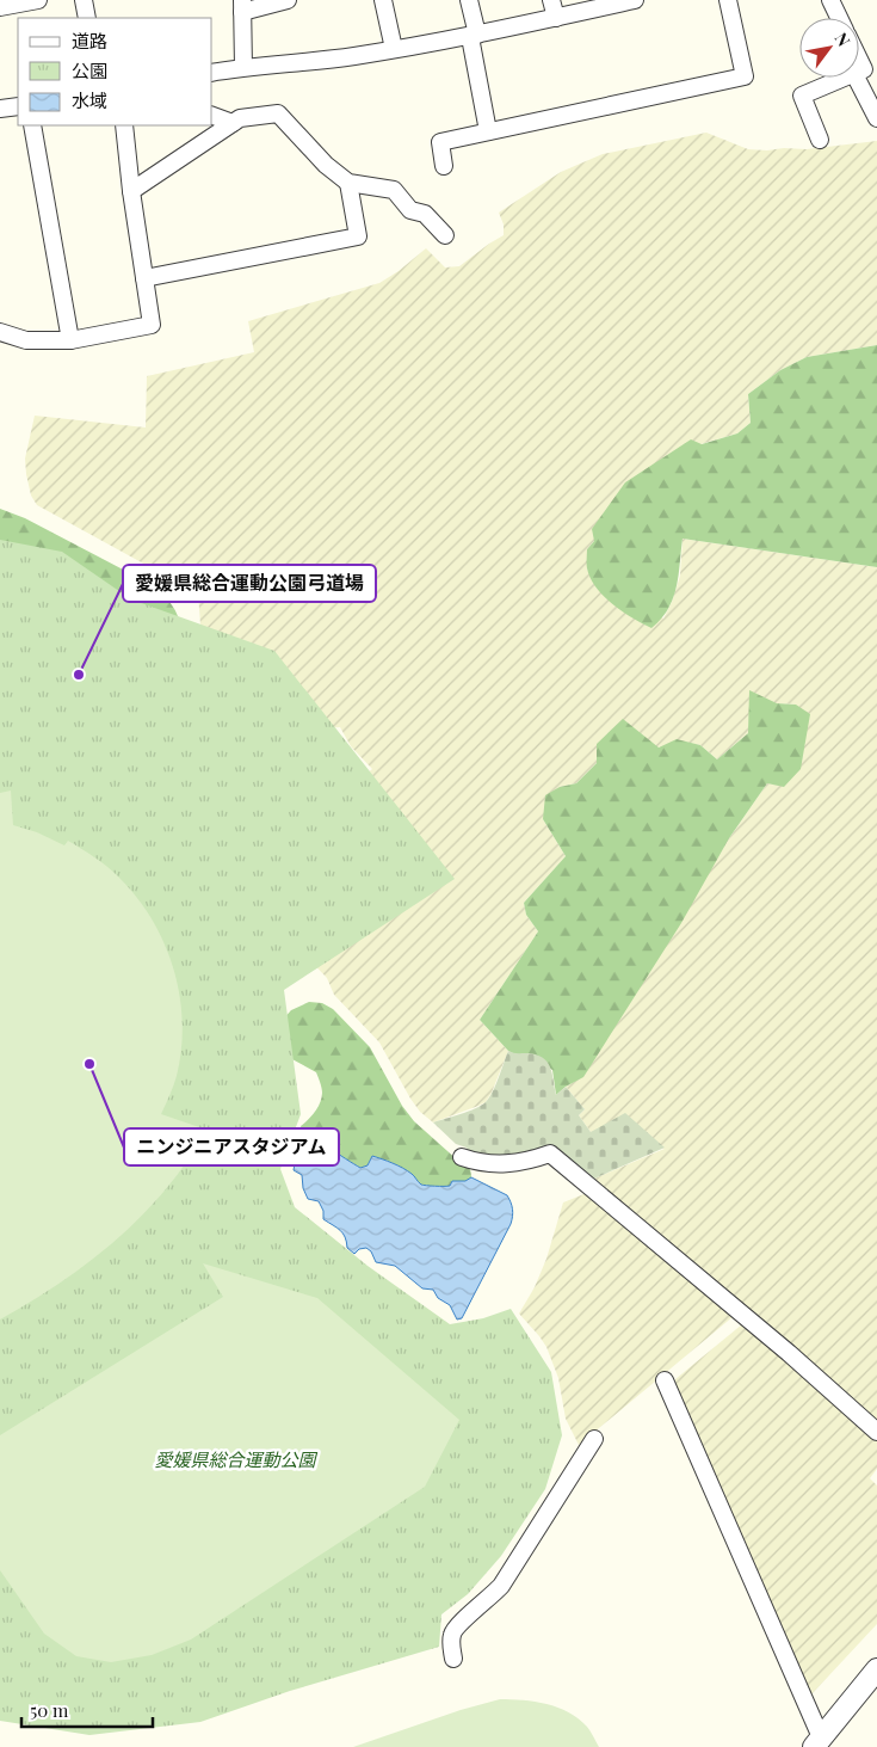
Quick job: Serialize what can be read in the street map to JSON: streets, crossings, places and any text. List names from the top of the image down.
{
  "parks": ["愛媛県総合運動公園"],
  "places": ["愛媛県総合運動公園弓道場", "ニンジニアスタジアム"],
  "legend": ["道路", "公園", "水域"],
  "scale_bar": "50 m",
  "north": "top right"
}
